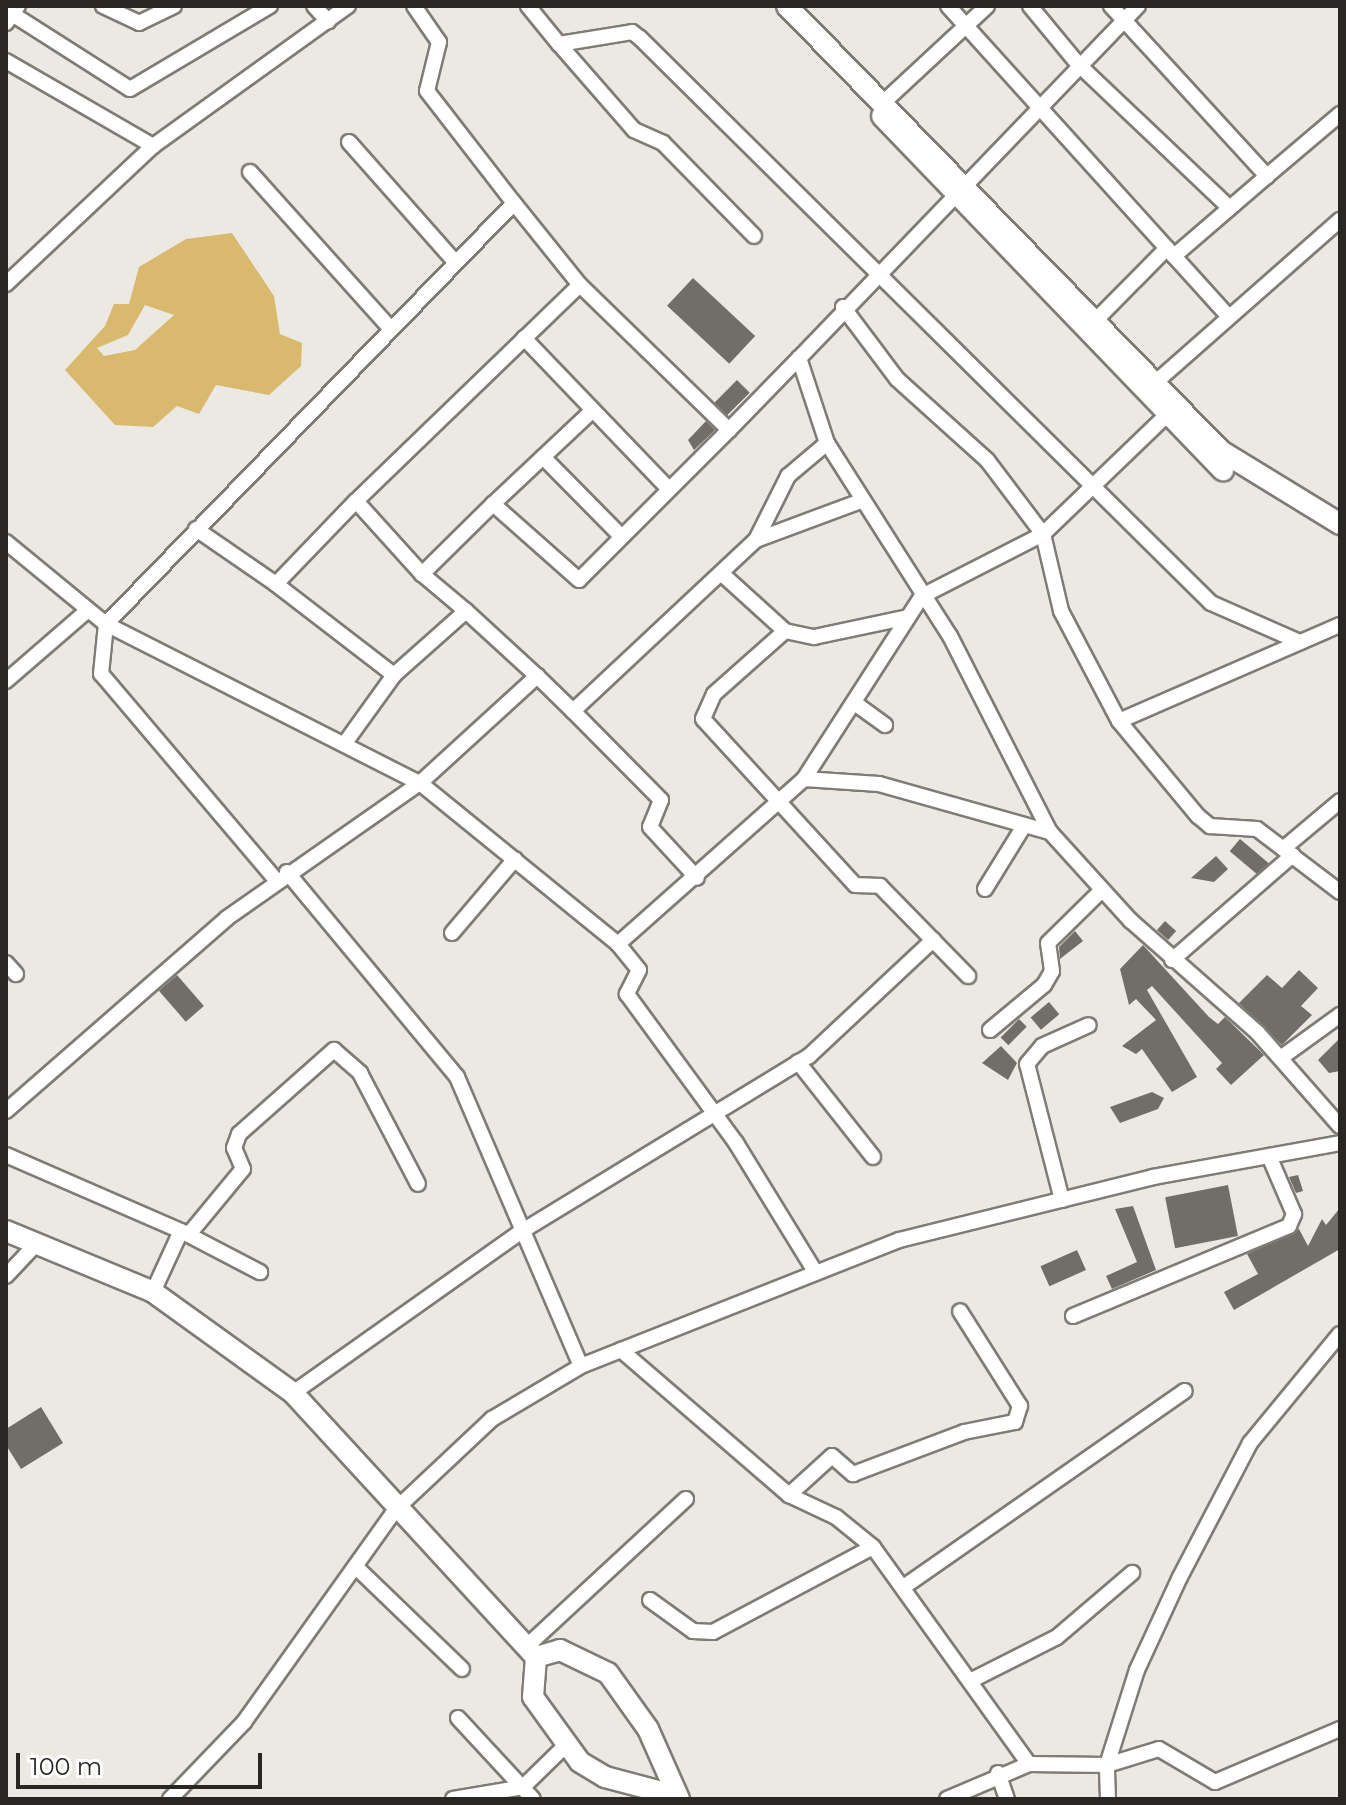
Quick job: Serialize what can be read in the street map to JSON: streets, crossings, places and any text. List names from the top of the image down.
{
  "scale_bar": "100 m"
}
